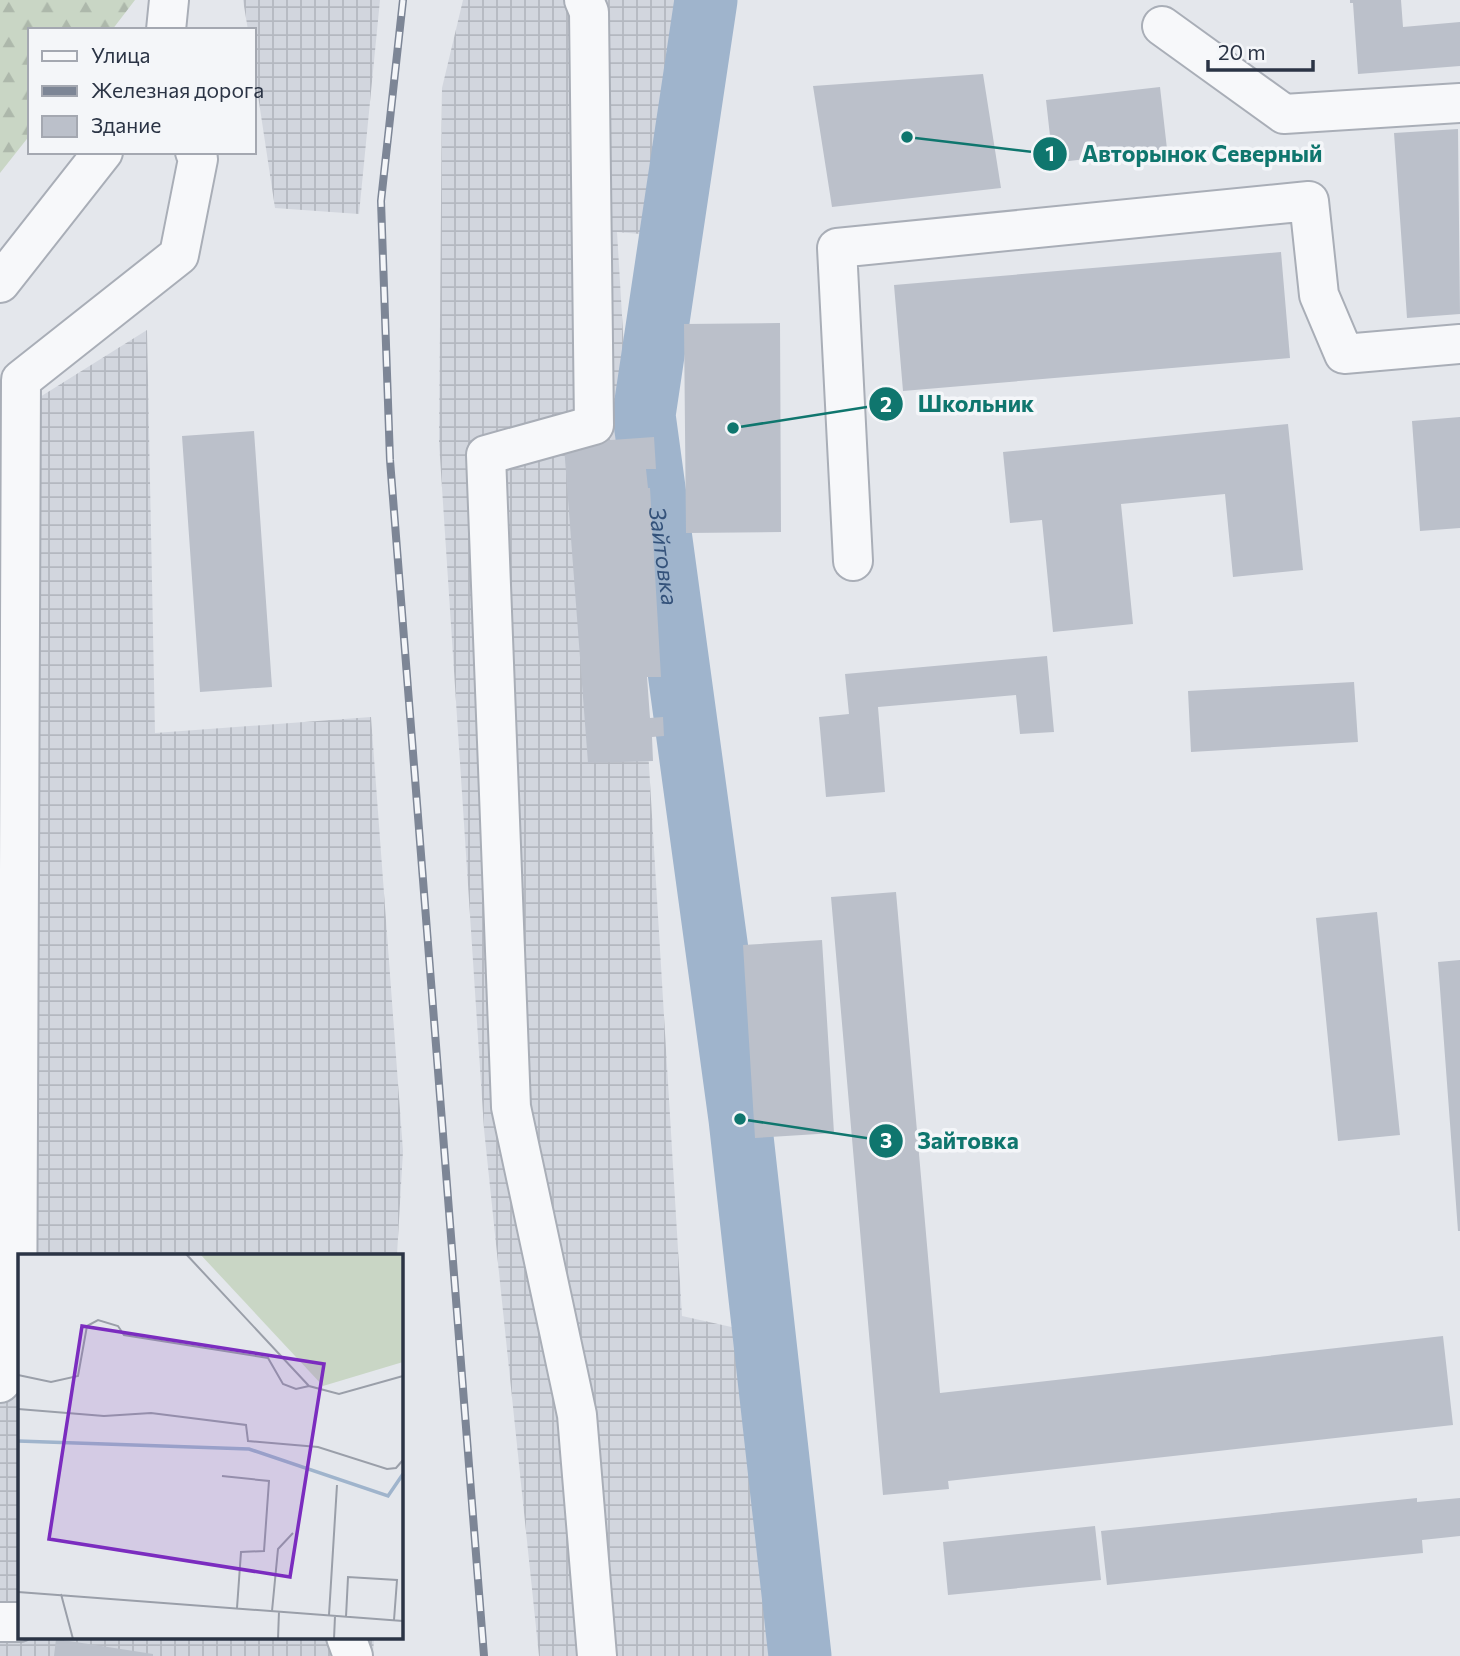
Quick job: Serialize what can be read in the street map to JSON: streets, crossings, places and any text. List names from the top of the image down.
{
  "water": ["Зайтовка"],
  "places": ["Авторынок Северный", "Школьник", "Зайтовка"],
  "legend": ["Улица", "Железная дорога", "Здание"],
  "scale_bar": "20 m"
}
